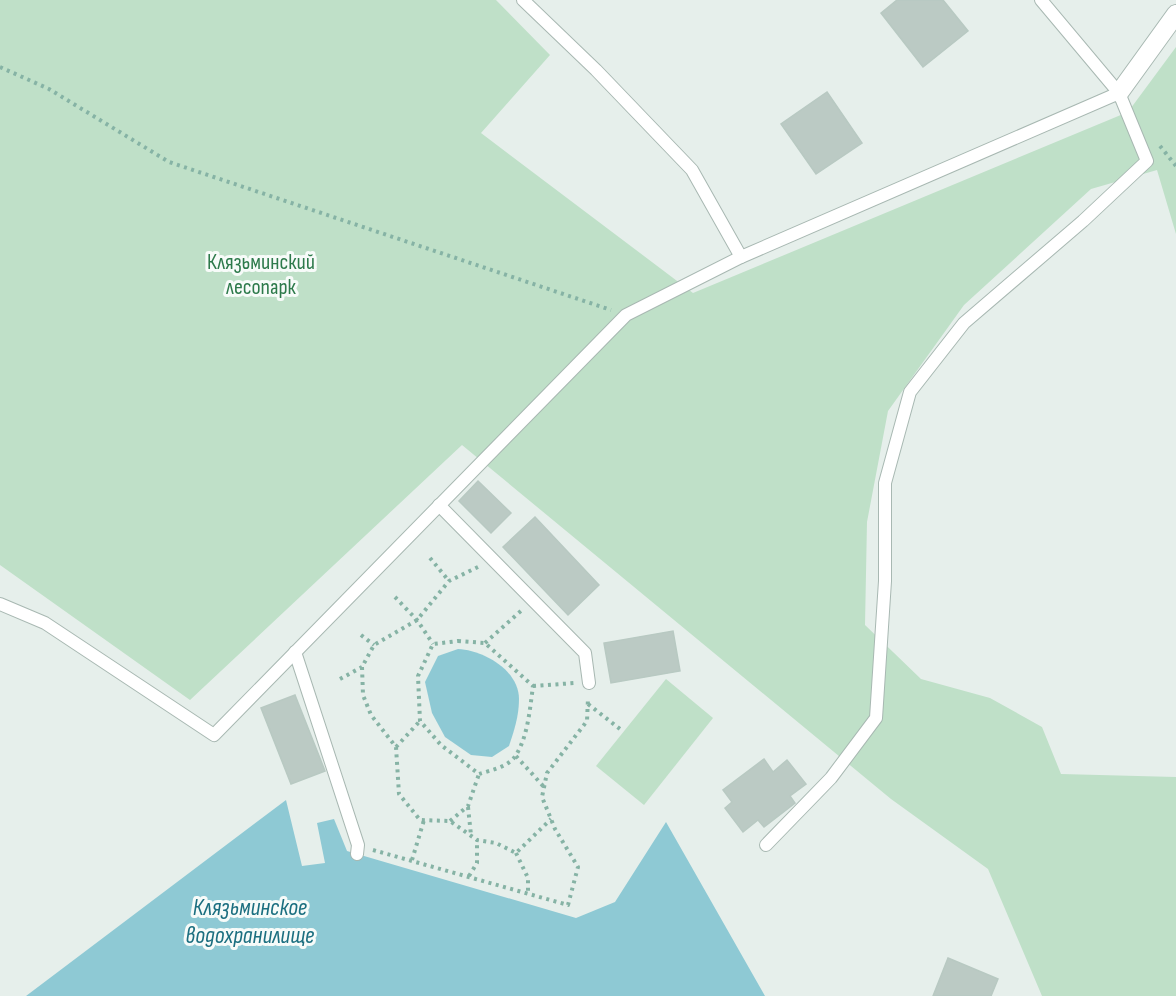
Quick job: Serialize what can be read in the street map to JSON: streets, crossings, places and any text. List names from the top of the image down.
{
  "water": ["Клязьминское водохранилище"],
  "parks": ["Клязьминский лесопарк"]
}
